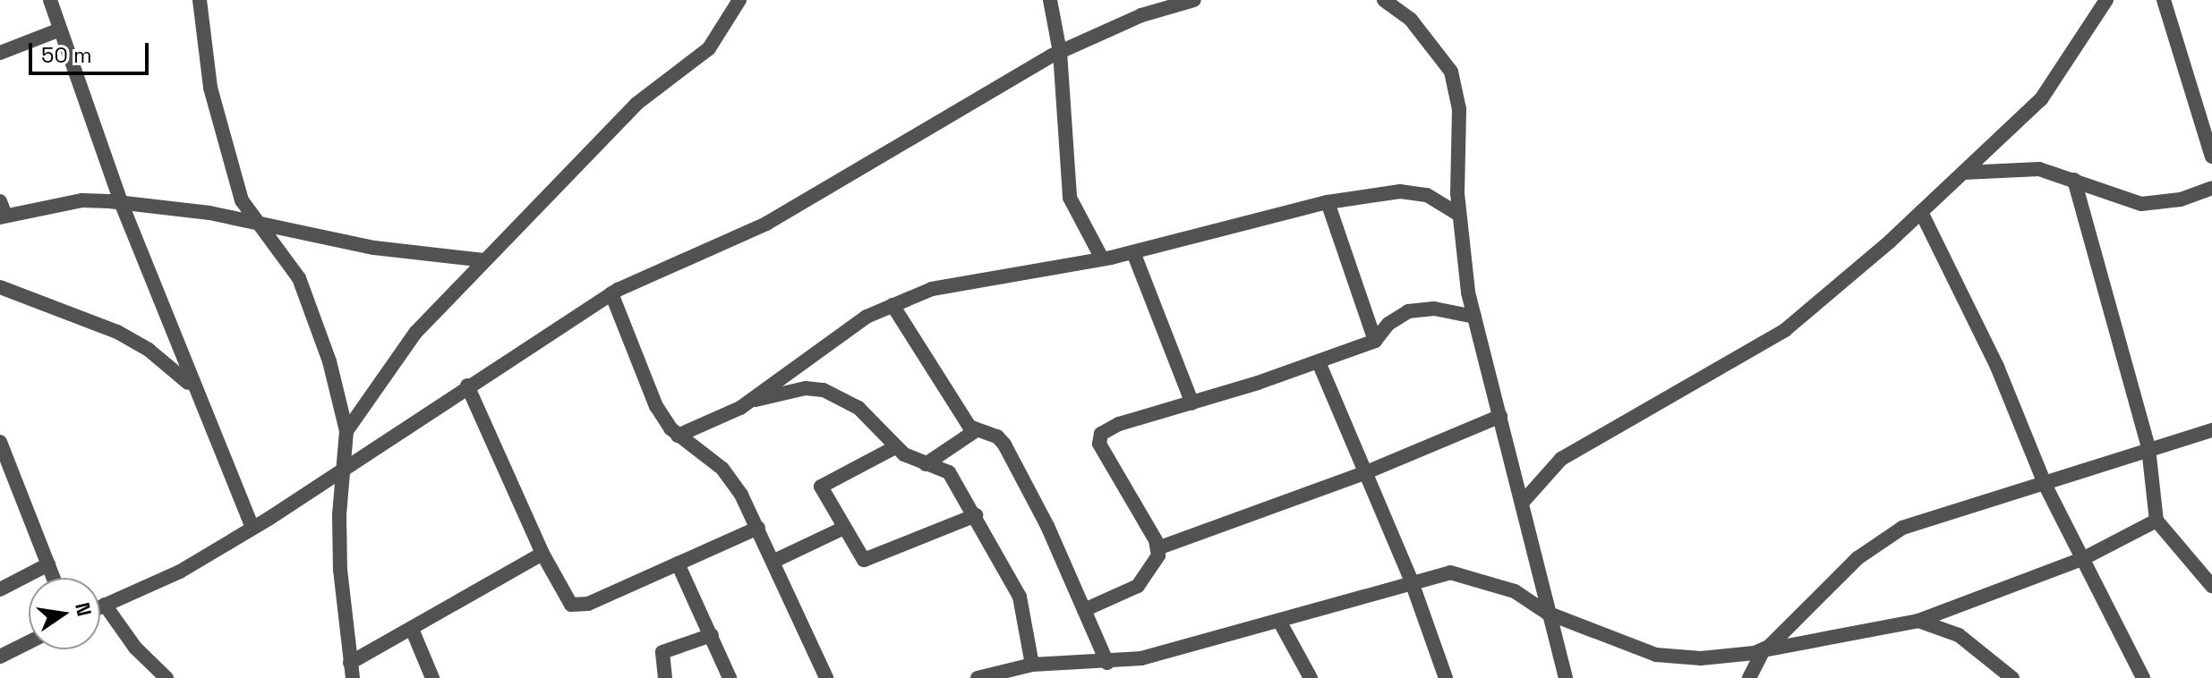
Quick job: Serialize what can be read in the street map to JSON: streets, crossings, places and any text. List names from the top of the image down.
{
  "scale_bar": "50 m",
  "north": "right"
}
